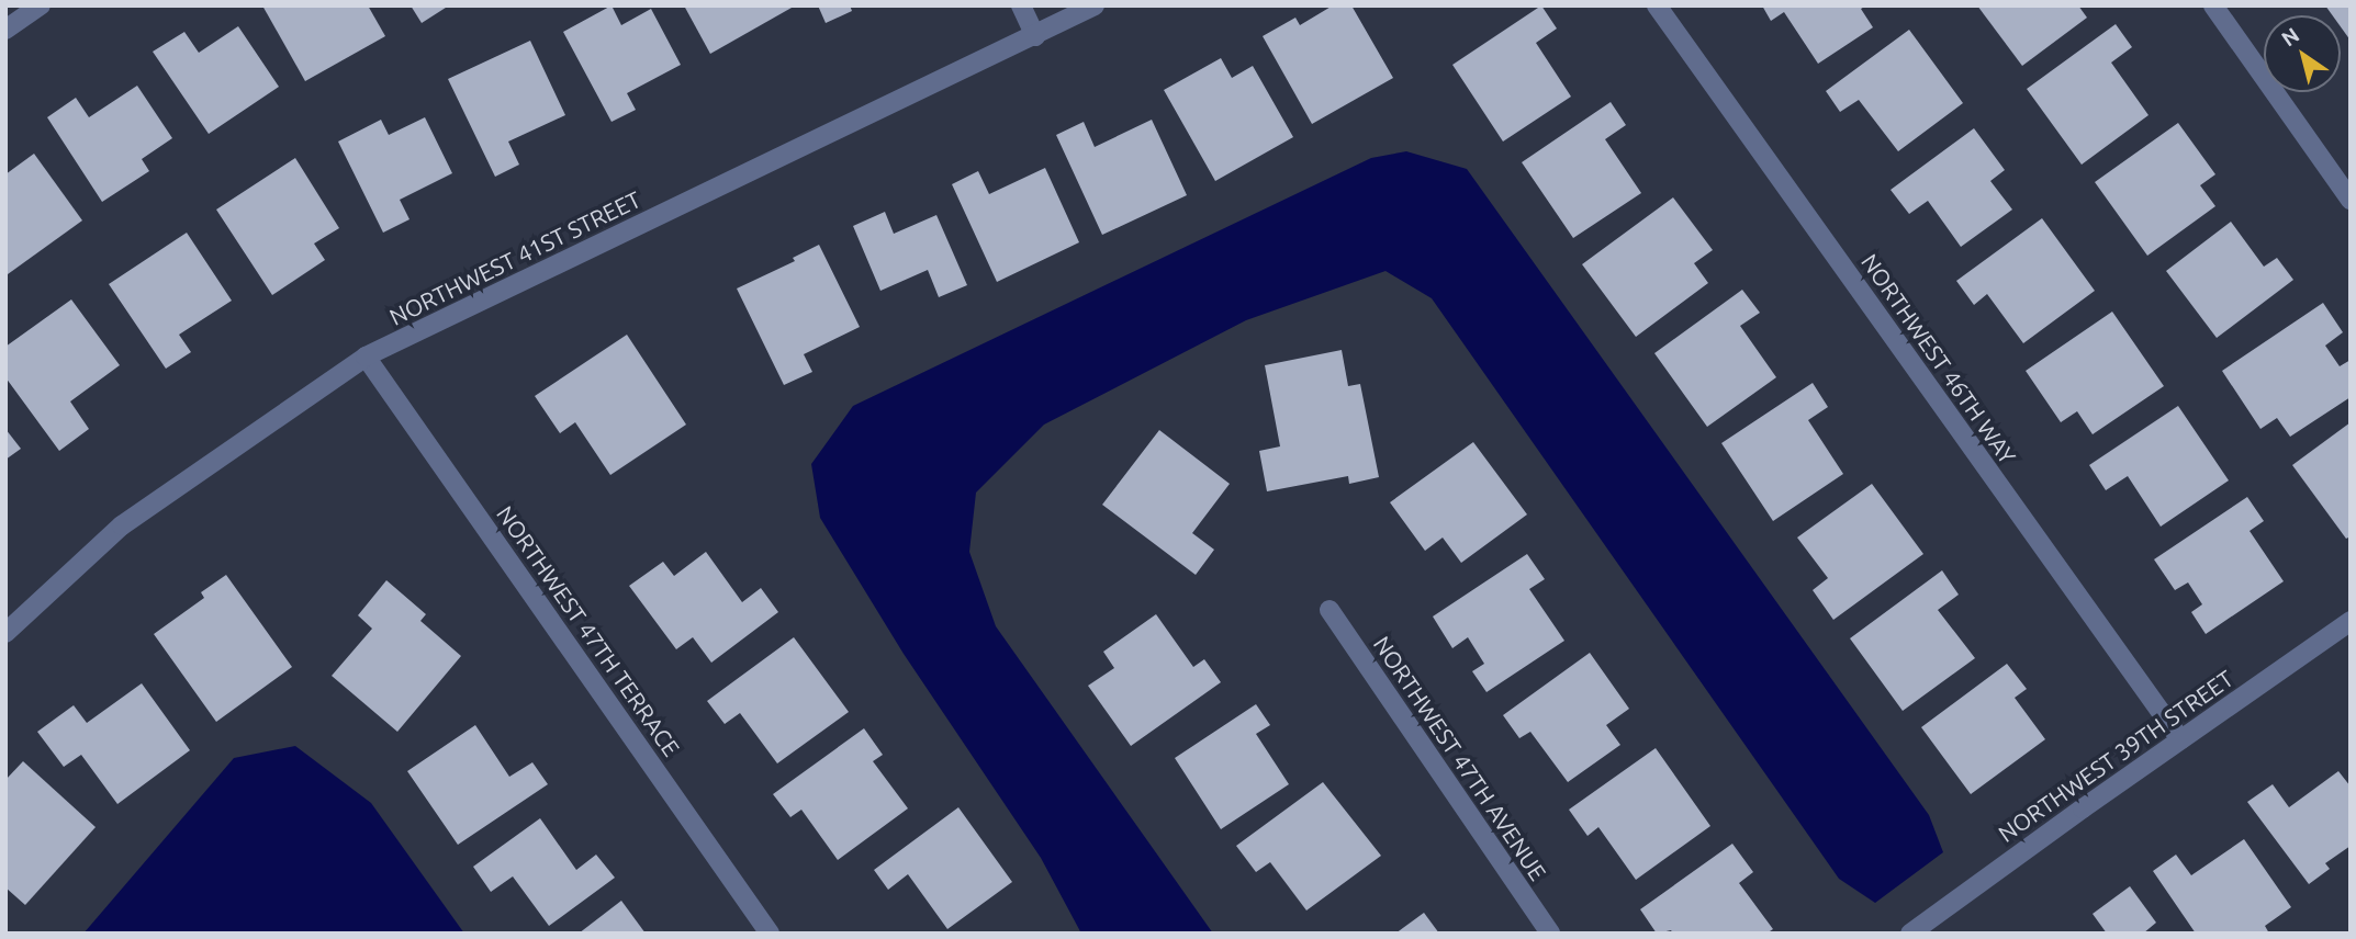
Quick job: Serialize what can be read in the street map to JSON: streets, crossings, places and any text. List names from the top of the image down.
{
  "streets": {
    "street": [
      "NORTHWEST 41ST STREET",
      "NORTHWEST 46TH WAY",
      "NORTHWEST 47TH TERRACE",
      "NORTHWEST 39TH STREET",
      "NORTHWEST 47TH AVENUE"
    ]
  },
  "crossings": [
    ["NORTHWEST 41ST STREET", "NORTHWEST 47TH TERRACE"],
    ["NORTHWEST 46TH WAY", "NORTHWEST 39TH STREET"]
  ],
  "north": "top left"
}
